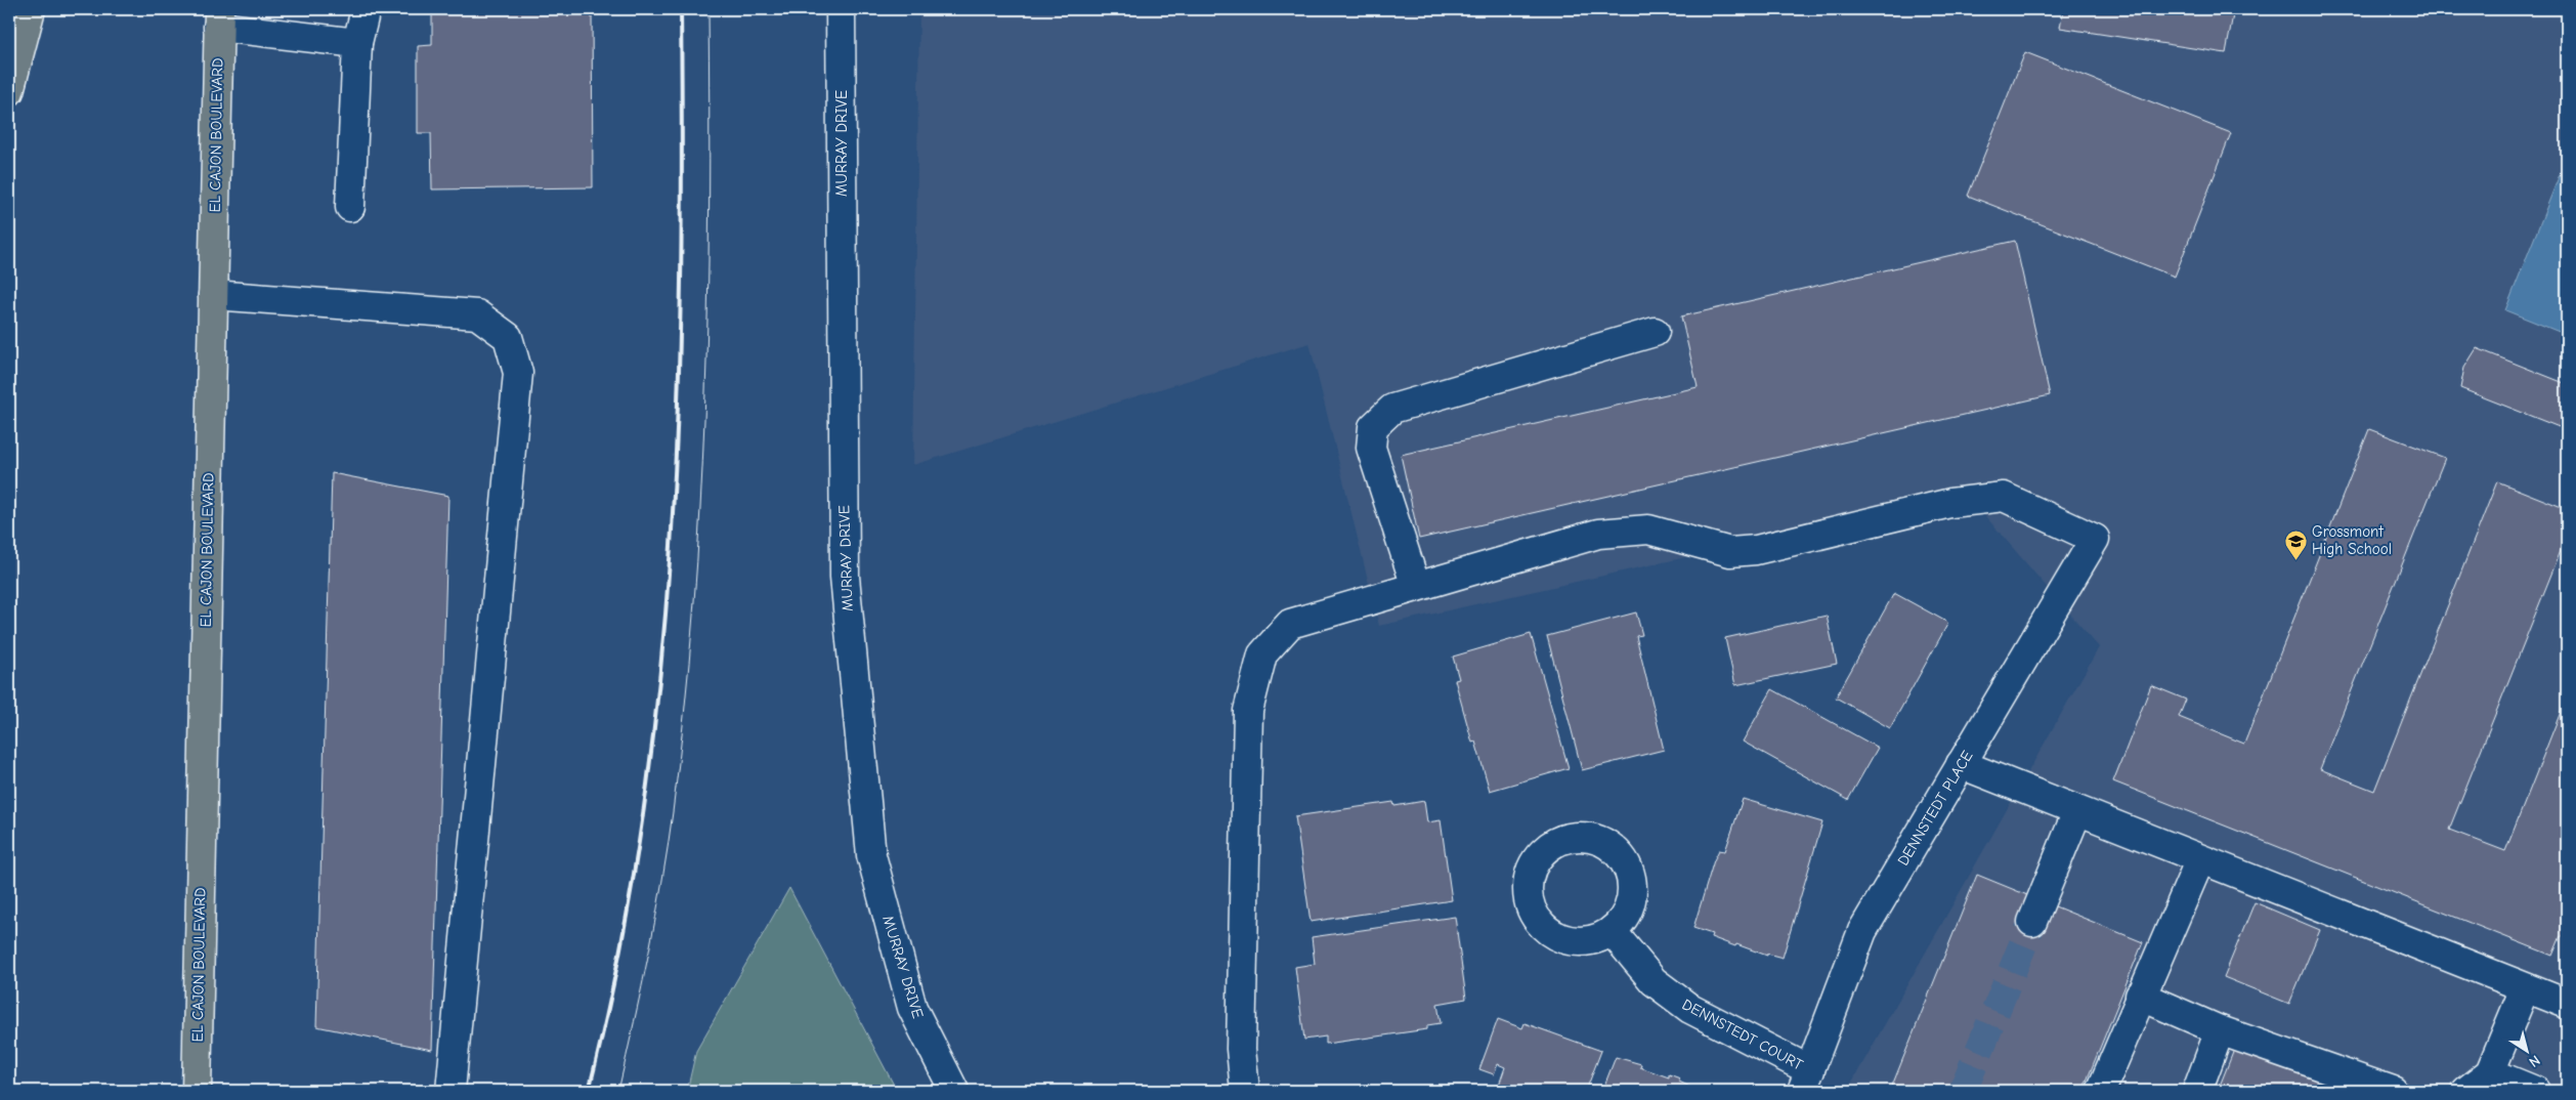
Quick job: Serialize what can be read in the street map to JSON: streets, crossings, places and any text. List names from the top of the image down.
{
  "streets": {
    "main road": ["EL CAJON BOULEVARD"],
    "street": ["MURRAY DRIVE", "DENNSTEDT PLACE", "DENNSTEDT COURT"]
  },
  "crossings": [
    ["DENNSTEDT PLACE", "DENNSTEDT COURT"]
  ],
  "places": {
    "school or university": ["Grossmont High School"]
  },
  "north": "bottom right"
}
